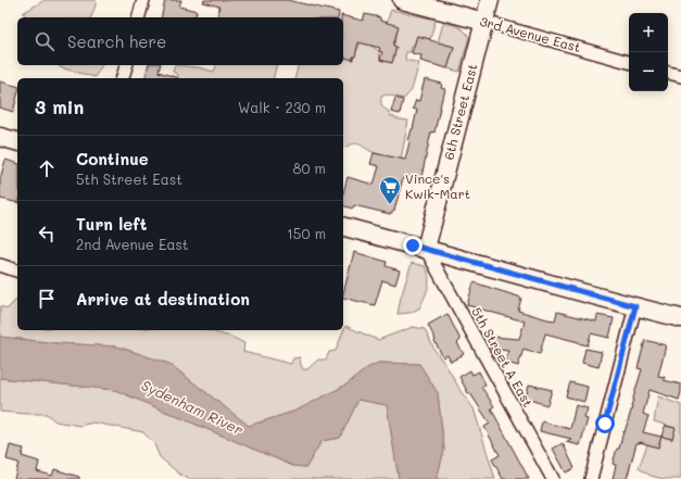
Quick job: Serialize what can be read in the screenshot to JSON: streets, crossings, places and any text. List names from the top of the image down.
{
  "streets": {
    "main road": ["3rd Avenue East", "6th Street East"],
    "street": ["5th Street A East"]
  },
  "crossings": [
    ["3rd Avenue East", "6th Street East"],
    ["6th Street East", "5th Street A East"]
  ],
  "water": ["Sydenham River"],
  "places": {
    "supermarket": ["Vince's Kwik-Mart"]
  },
  "page": {
    "map_buttons": ["+", "−"],
    "search": "Search here",
    "heading": ["3 min", "Walk · 230 m"],
    "list": [
      ["Continue", "5th Street East", "80 m"],
      ["Turn left", "2nd Avenue East", "150 m"],
      "Arrive at destination"
    ]
  }
}
